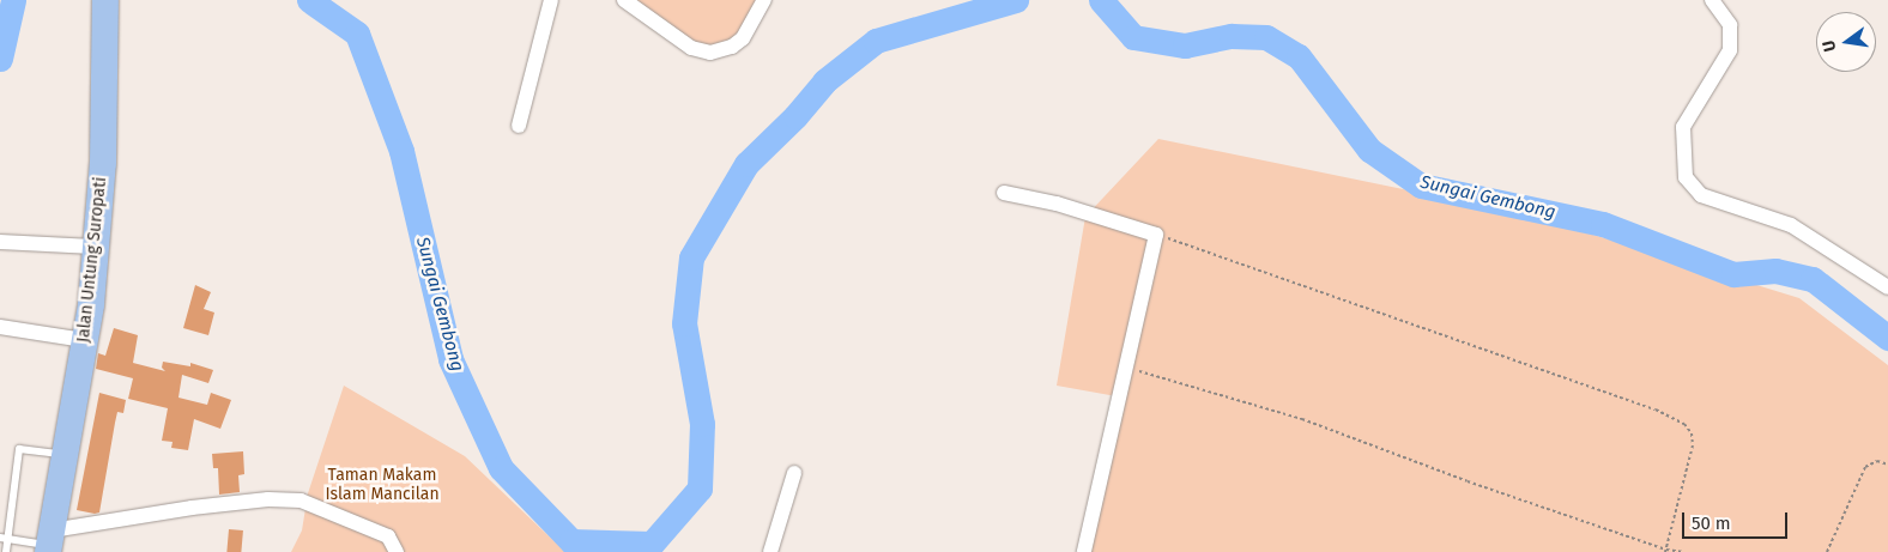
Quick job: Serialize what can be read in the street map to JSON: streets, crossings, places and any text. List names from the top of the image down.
{
  "streets": {
    "highway": ["Jalan Untung Suropati"]
  },
  "water": ["Sungai Gembong"],
  "parks": ["Taman Makam Islam Mancilan"],
  "scale_bar": "50 m",
  "north": "left"
}
